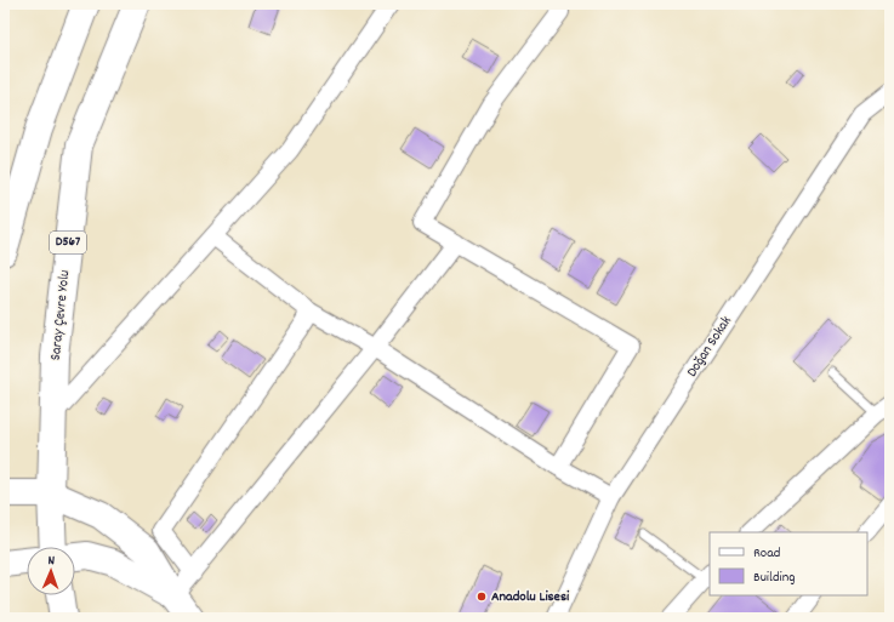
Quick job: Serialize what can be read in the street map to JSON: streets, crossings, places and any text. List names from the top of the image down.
{
  "streets": {
    "main road": ["D567", "Saray Çevre Yolu"],
    "street": ["Doğan Sokak"]
  },
  "crossings": [
    ["D567", "Saray Çevre Yolu"]
  ],
  "places": ["Anadolu Lisesi"],
  "legend": ["Road", "Building"],
  "north": "top"
}
